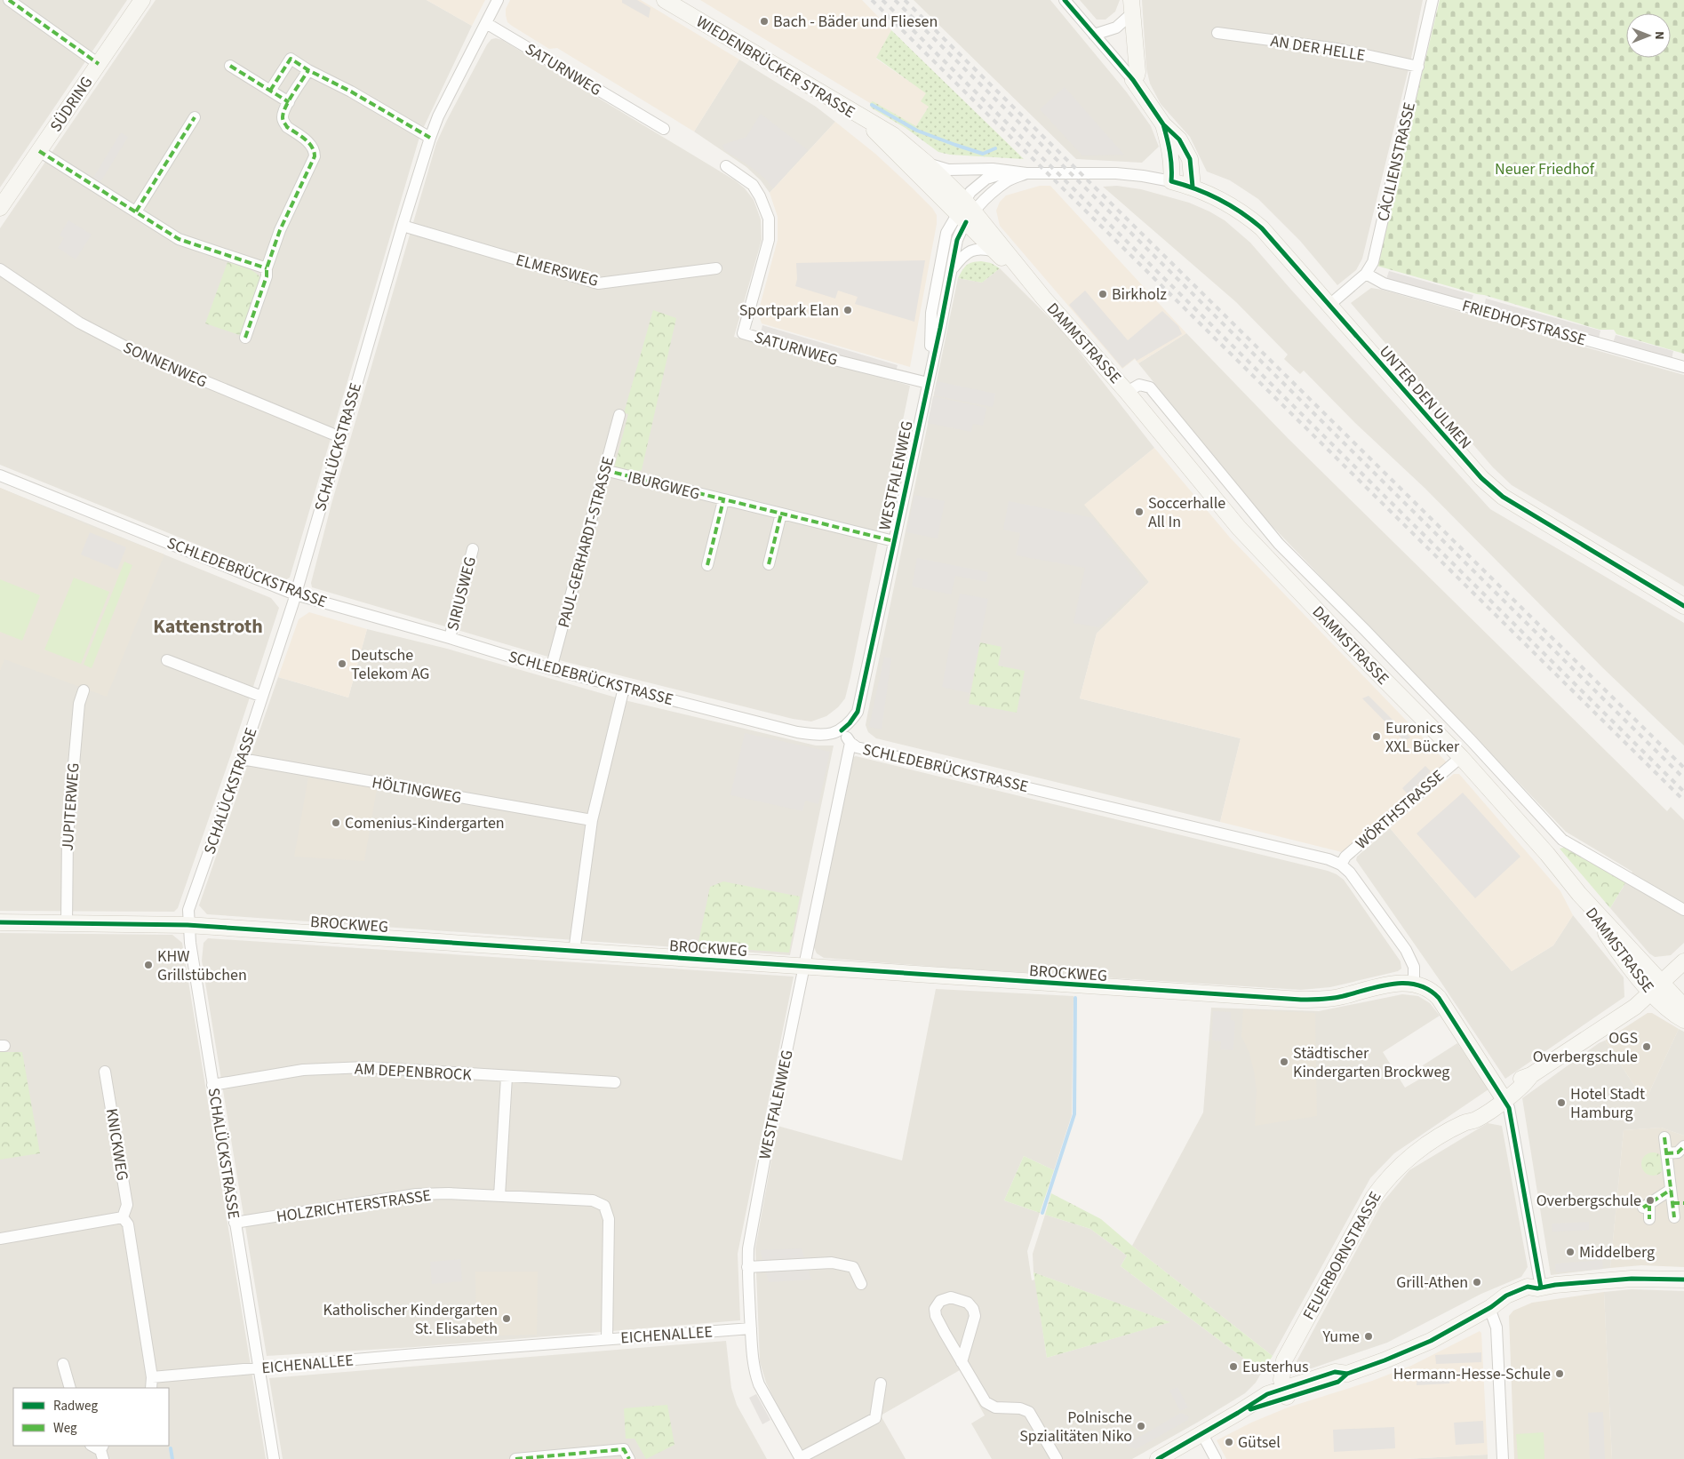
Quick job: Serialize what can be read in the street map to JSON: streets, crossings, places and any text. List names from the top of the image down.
{
  "streets": {
    "street": [
      "AN DER HELLE",
      "WIEDENBRÜCKER STRASSE",
      "SATURNWEG",
      "SÜDRING",
      "CÄCILIENSTRASSE",
      "ELMERSWEG",
      "FRIEDHOFSTRASSE",
      "DAMMSTRASSE",
      "SONNENWEG",
      "UNTER DEN ULMEN",
      "SCHALÜCKSTRASSE",
      "WESTFALENWEG",
      "IBURGWEG",
      "PAUL-GERHARDT-STRASSE",
      "SCHLEDEBRÜCKSTRASSE",
      "SIRIUSWEG",
      "HÖLTINGWEG",
      "JUPITERWEG",
      "WÖRTHSTRASSE",
      "BROCKWEG",
      "AM DEPENBROCK",
      "KNICKWEG",
      "HOLZRICHTERSTRASSE",
      "FEUERBORNSTRASSE",
      "EICHENALLEE"
    ]
  },
  "crossings": [
    ["AN DER HELLE", "CÄCILIENSTRASSE"],
    ["WIEDENBRÜCKER STRASSE", "DAMMSTRASSE"],
    ["WIEDENBRÜCKER STRASSE", "UNTER DEN ULMEN"],
    ["WIEDENBRÜCKER STRASSE", "WESTFALENWEG"],
    ["SATURNWEG", "SCHALÜCKSTRASSE"],
    ["SATURNWEG", "WESTFALENWEG"],
    ["CÄCILIENSTRASSE", "FRIEDHOFSTRASSE"],
    ["CÄCILIENSTRASSE", "UNTER DEN ULMEN"],
    ["ELMERSWEG", "SCHALÜCKSTRASSE"],
    ["DAMMSTRASSE", "UNTER DEN ULMEN"],
    ["DAMMSTRASSE", "WESTFALENWEG"],
    ["DAMMSTRASSE", "WÖRTHSTRASSE"],
    ["DAMMSTRASSE", "FEUERBORNSTRASSE"],
    ["SONNENWEG", "SCHALÜCKSTRASSE"],
    ["UNTER DEN ULMEN", "WESTFALENWEG"],
    ["SCHALÜCKSTRASSE", "SCHLEDEBRÜCKSTRASSE"],
    ["SCHALÜCKSTRASSE", "HÖLTINGWEG"],
    ["SCHALÜCKSTRASSE", "BROCKWEG"],
    ["SCHALÜCKSTRASSE", "AM DEPENBROCK"],
    ["SCHALÜCKSTRASSE", "HOLZRICHTERSTRASSE"],
    ["SCHALÜCKSTRASSE", "EICHENALLEE"],
    ["WESTFALENWEG", "IBURGWEG"],
    ["WESTFALENWEG", "SCHLEDEBRÜCKSTRASSE"],
    ["WESTFALENWEG", "BROCKWEG"],
    ["WESTFALENWEG", "EICHENALLEE"],
    ["IBURGWEG", "PAUL-GERHARDT-STRASSE"],
    ["PAUL-GERHARDT-STRASSE", "SCHLEDEBRÜCKSTRASSE"],
    ["SCHLEDEBRÜCKSTRASSE", "SIRIUSWEG"],
    ["SCHLEDEBRÜCKSTRASSE", "WÖRTHSTRASSE"],
    ["SCHLEDEBRÜCKSTRASSE", "BROCKWEG"],
    ["JUPITERWEG", "BROCKWEG"],
    ["KNICKWEG", "EICHENALLEE"],
    ["HOLZRICHTERSTRASSE", "EICHENALLEE"]
  ],
  "districts": ["Kattenstroth"],
  "parks": ["Neuer Friedhof"],
  "places": [
    "Bach - Bäder und Fliesen",
    "Birkholz",
    "Sportpark Elan",
    "Soccerhalle All In",
    "Deutsche Telekom AG",
    "Euronics XXL Bücker",
    "Comenius-Kindergarten",
    "KHW Grillstübchen",
    "OGS Overbergschule",
    "Städtischer Kindergarten Brockweg",
    "Hotel Stadt Hamburg",
    "Overbergschule",
    "Middelberg",
    "Grill-Athen",
    "Katholischer Kindergarten St. Elisabeth",
    "Yume",
    "Eusterhus",
    "Hermann-Hesse-Schule",
    "Polnische Spzialitäten Niko",
    "Gütsel"
  ],
  "legend": ["Radweg", "Weg"],
  "north": "right"
}
